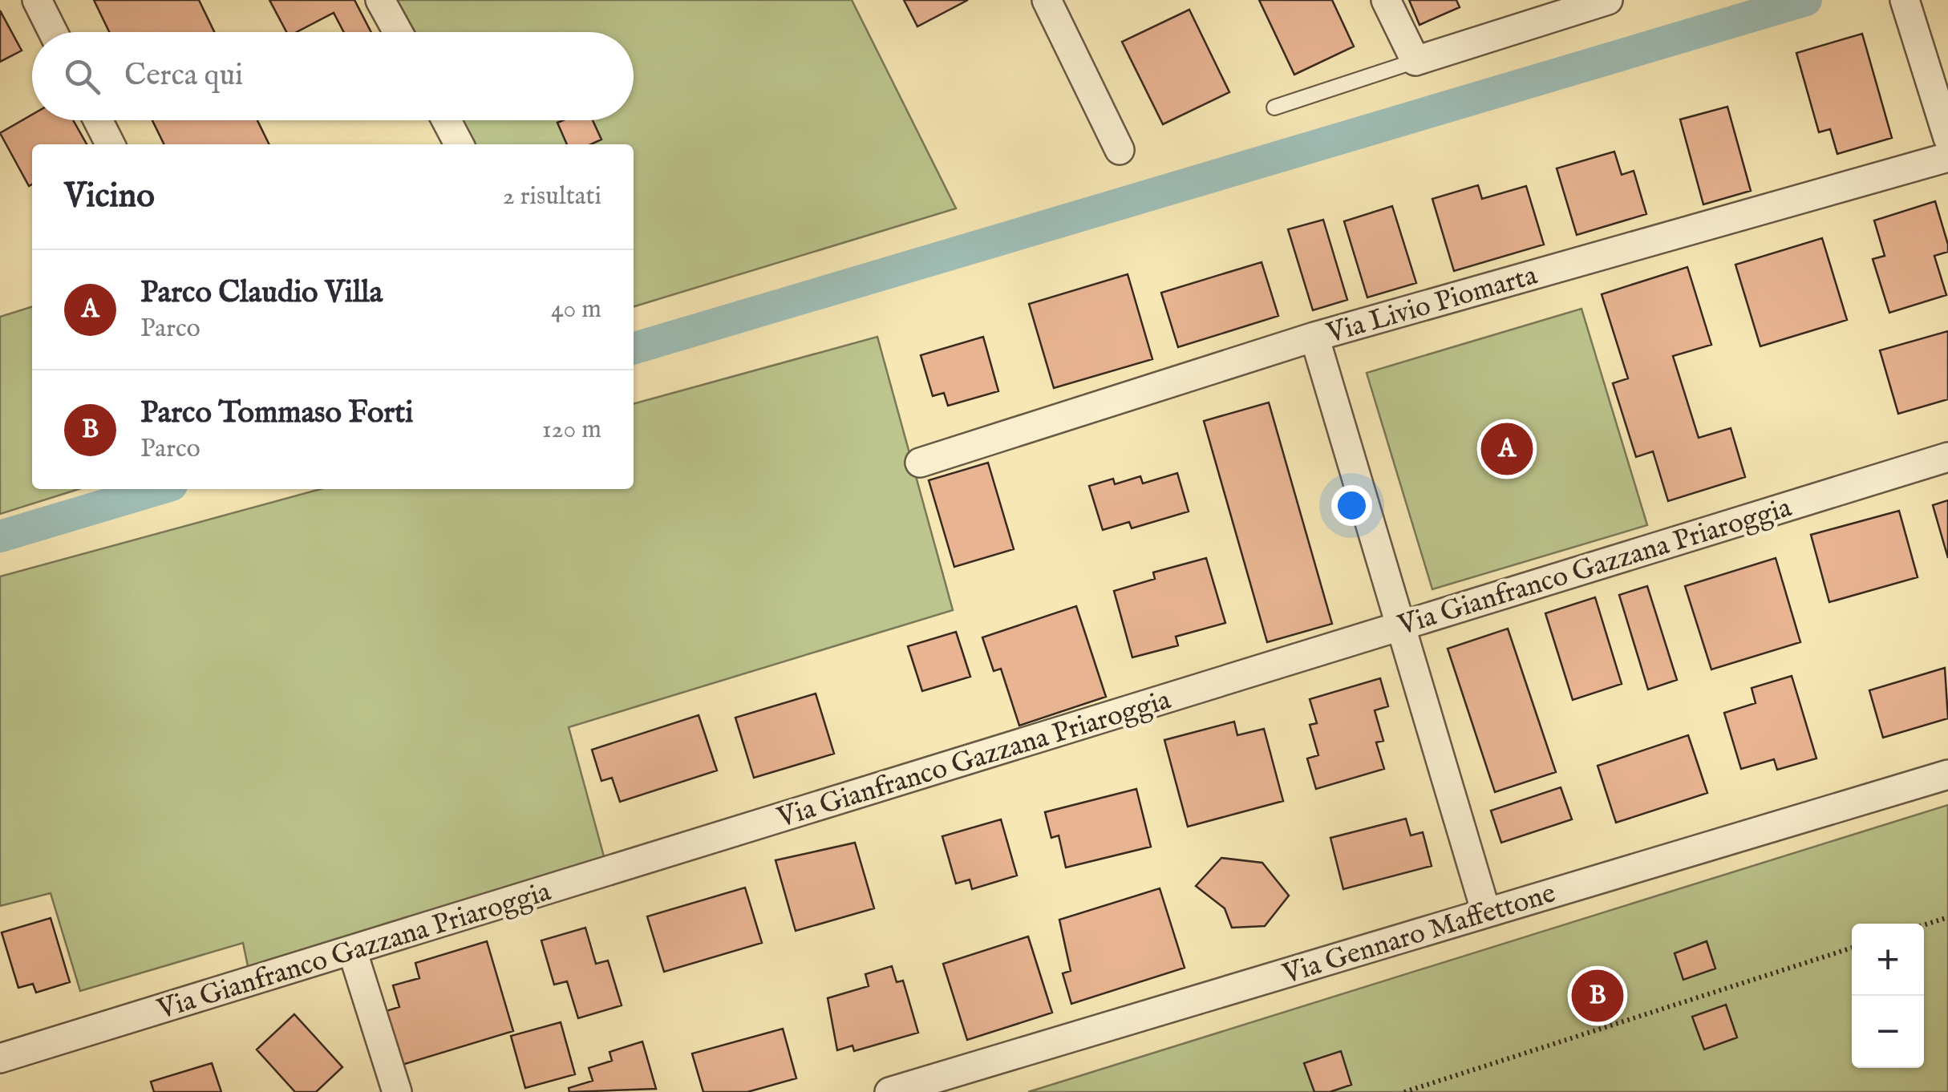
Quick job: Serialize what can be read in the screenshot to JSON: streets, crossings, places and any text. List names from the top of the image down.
{
  "streets": {
    "street": ["Via Livio Piomarta", "Via Gianfranco Gazzana Priaroggia", "Via Gennaro Maffettone"]
  },
  "page": {
    "search": "Cerca qui",
    "heading": ["Vicino", "2 risultati"],
    "list": [
      {
        "mark": "A",
        "name": "Parco Claudio Villa",
        "note": "Parco",
        "value": "40 m"
      },
      {
        "mark": "B",
        "name": "Parco Tommaso Forti",
        "note": "Parco",
        "value": "120 m"
      }
    ],
    "pins": ["A", "B"],
    "map_buttons": ["+", "−"]
  }
}
